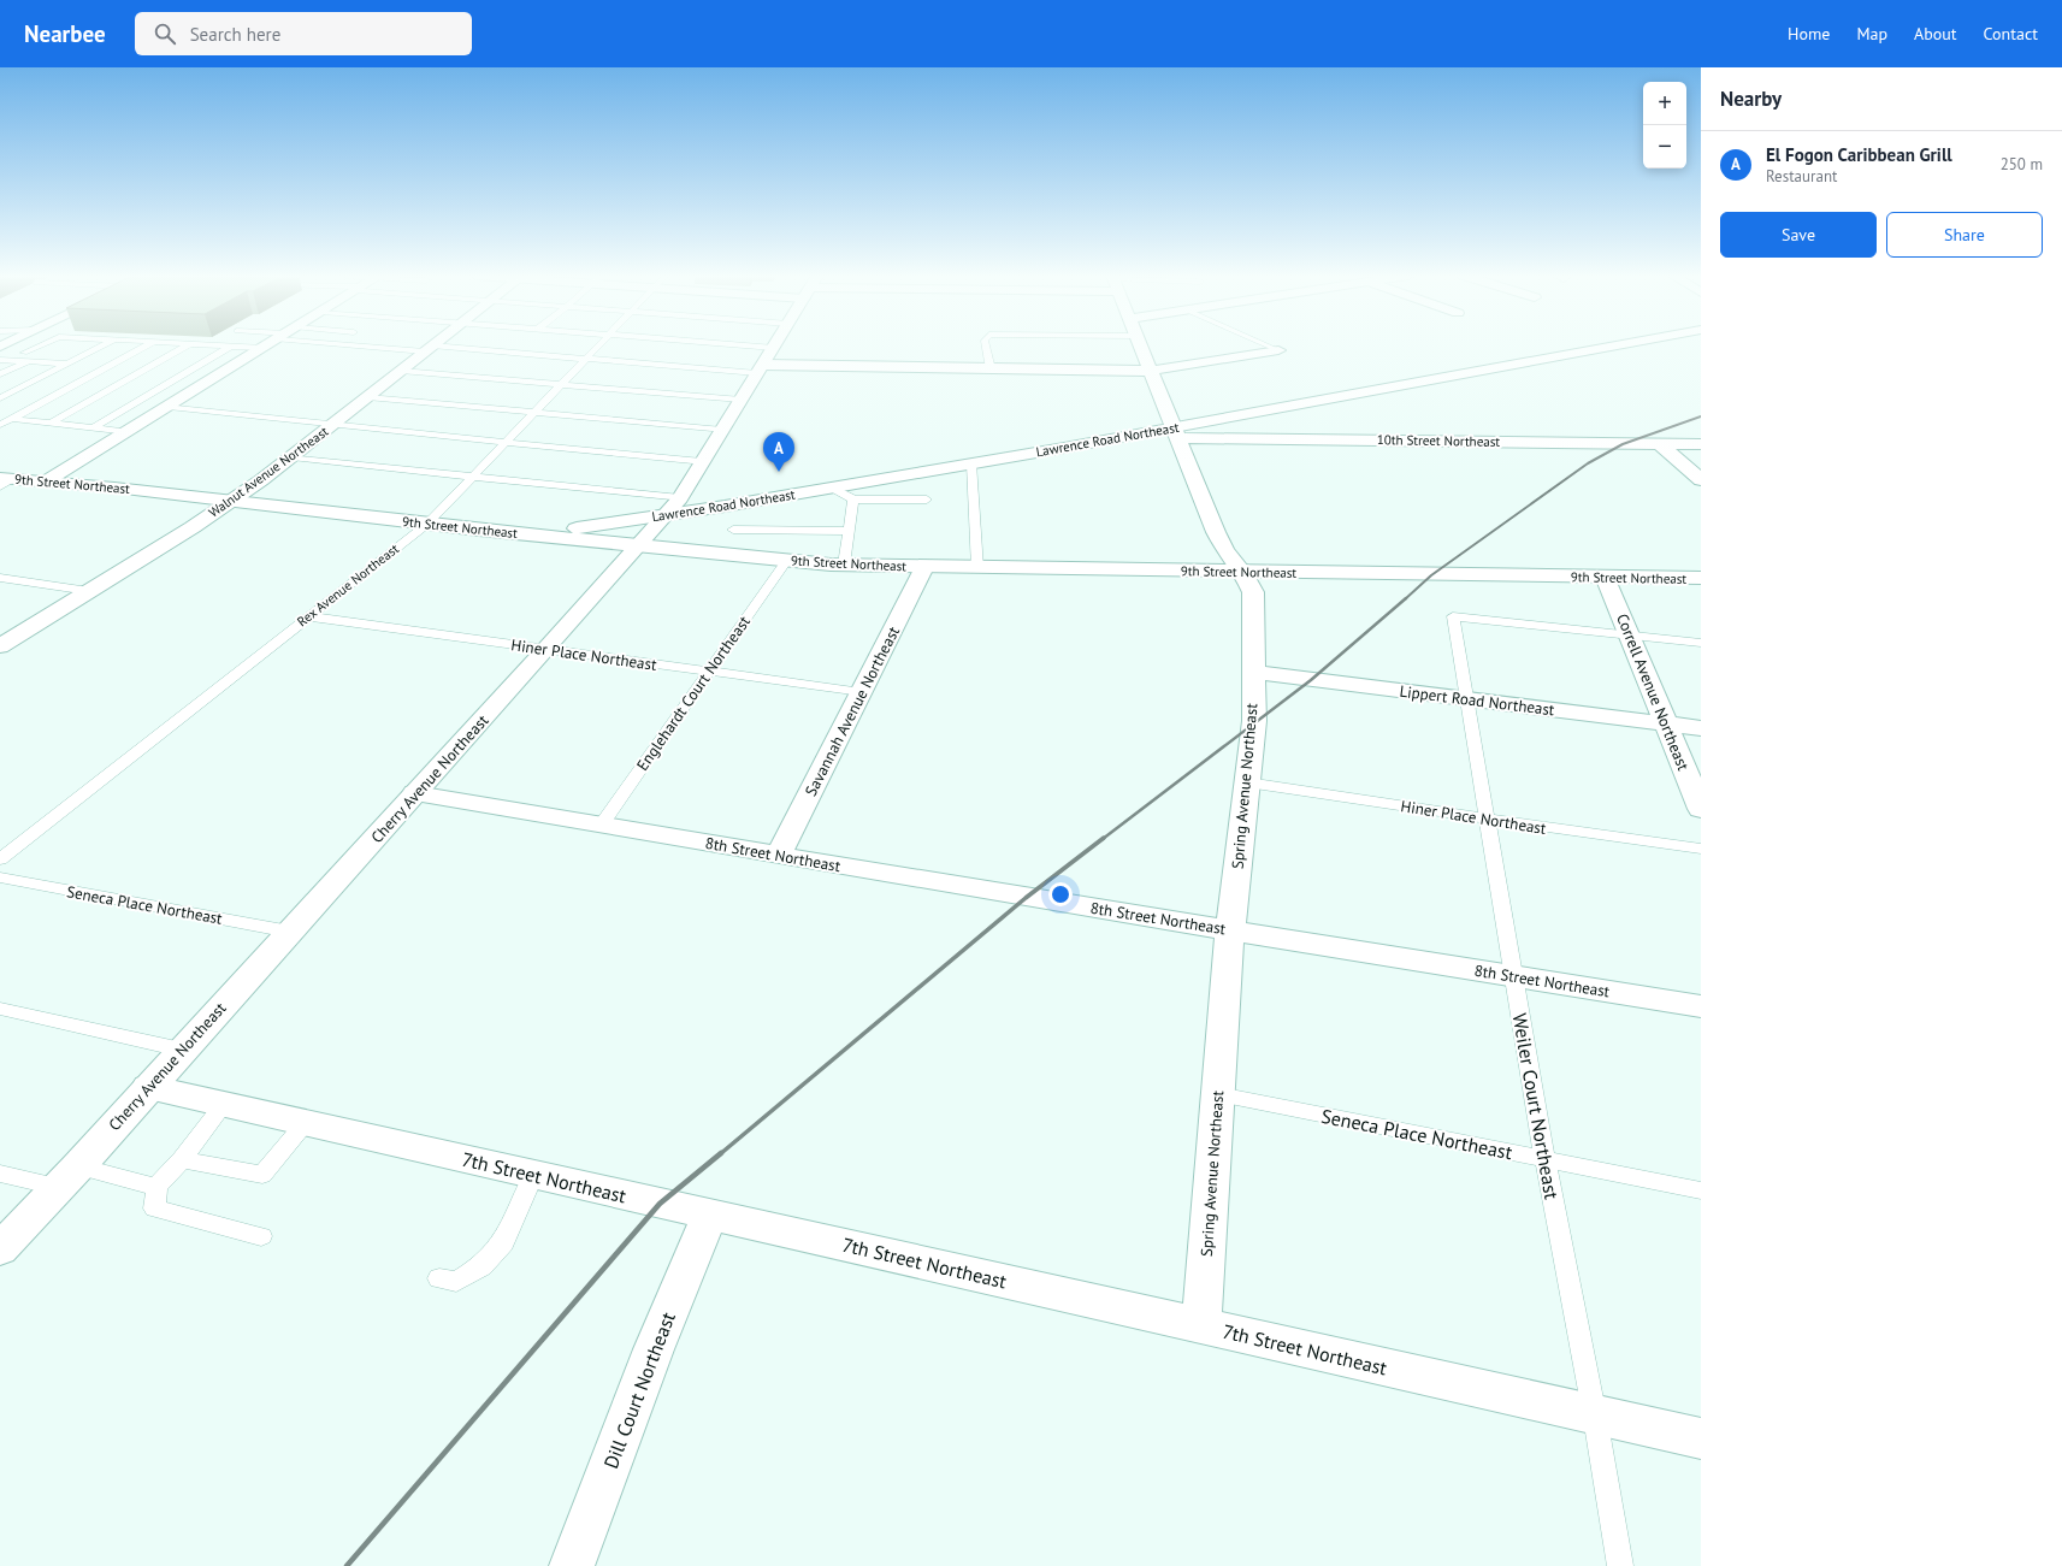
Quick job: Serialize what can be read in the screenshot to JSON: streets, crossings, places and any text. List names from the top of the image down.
{
  "streets": {
    "street": [
      "Lawrence Road Northeast",
      "10th Street Northeast",
      "Walnut Avenue Northeast",
      "9th Street Northeast",
      "Correll Avenue Northeast",
      "Lippert Road Northeast",
      "Savannah Avenue Northeast",
      "Cherry Avenue Northeast",
      "Spring Avenue Northeast",
      "8th Street Northeast",
      "7th Street Northeast",
      "Dill Court Northeast"
    ],
    "lane": [
      "Rex Avenue Northeast",
      "Hiner Place Northeast",
      "Englehardt Court Northeast",
      "Seneca Place Northeast",
      "Weiler Court Northeast"
    ]
  },
  "crossings": [
    ["Lawrence Road Northeast", "10th Street Northeast"],
    ["Lawrence Road Northeast", "9th Street Northeast"],
    ["Lawrence Road Northeast", "Cherry Avenue Northeast"],
    ["Lawrence Road Northeast", "Spring Avenue Northeast"],
    ["10th Street Northeast", "Spring Avenue Northeast"],
    ["Walnut Avenue Northeast", "9th Street Northeast"],
    ["9th Street Northeast", "Rex Avenue Northeast"],
    ["9th Street Northeast", "Correll Avenue Northeast"],
    ["9th Street Northeast", "Englehardt Court Northeast"],
    ["9th Street Northeast", "Savannah Avenue Northeast"],
    ["9th Street Northeast", "Cherry Avenue Northeast"],
    ["9th Street Northeast", "Spring Avenue Northeast"],
    ["Rex Avenue Northeast", "Hiner Place Northeast"],
    ["Hiner Place Northeast", "Englehardt Court Northeast"],
    ["Hiner Place Northeast", "Savannah Avenue Northeast"],
    ["Hiner Place Northeast", "Cherry Avenue Northeast"],
    ["Hiner Place Northeast", "Spring Avenue Northeast"],
    ["Hiner Place Northeast", "Weiler Court Northeast"],
    ["Correll Avenue Northeast", "Lippert Road Northeast"],
    ["Correll Avenue Northeast", "Weiler Court Northeast"],
    ["Englehardt Court Northeast", "8th Street Northeast"],
    ["Lippert Road Northeast", "Spring Avenue Northeast"],
    ["Lippert Road Northeast", "Weiler Court Northeast"],
    ["Savannah Avenue Northeast", "8th Street Northeast"],
    ["Cherry Avenue Northeast", "8th Street Northeast"],
    ["Cherry Avenue Northeast", "Seneca Place Northeast"],
    ["Cherry Avenue Northeast", "7th Street Northeast"],
    ["Spring Avenue Northeast", "8th Street Northeast"],
    ["Spring Avenue Northeast", "Seneca Place Northeast"],
    ["Spring Avenue Northeast", "7th Street Northeast"],
    ["8th Street Northeast", "Weiler Court Northeast"],
    ["Seneca Place Northeast", "Weiler Court Northeast"],
    ["Weiler Court Northeast", "7th Street Northeast"],
    ["7th Street Northeast", "Dill Court Northeast"]
  ],
  "page": {
    "header": "Nearbee",
    "search": "Search here",
    "nav": [
      "Home",
      "Map",
      "About",
      "Contact"
    ],
    "heading": "Nearby",
    "map_buttons": ["+", "−"],
    "list": [
      {
        "mark": "A",
        "name": "El Fogon Caribbean Grill",
        "note": "Restaurant",
        "value": "250 m"
      }
    ],
    "buttons": ["Save", "Share"],
    "pins": "A"
  }
}
